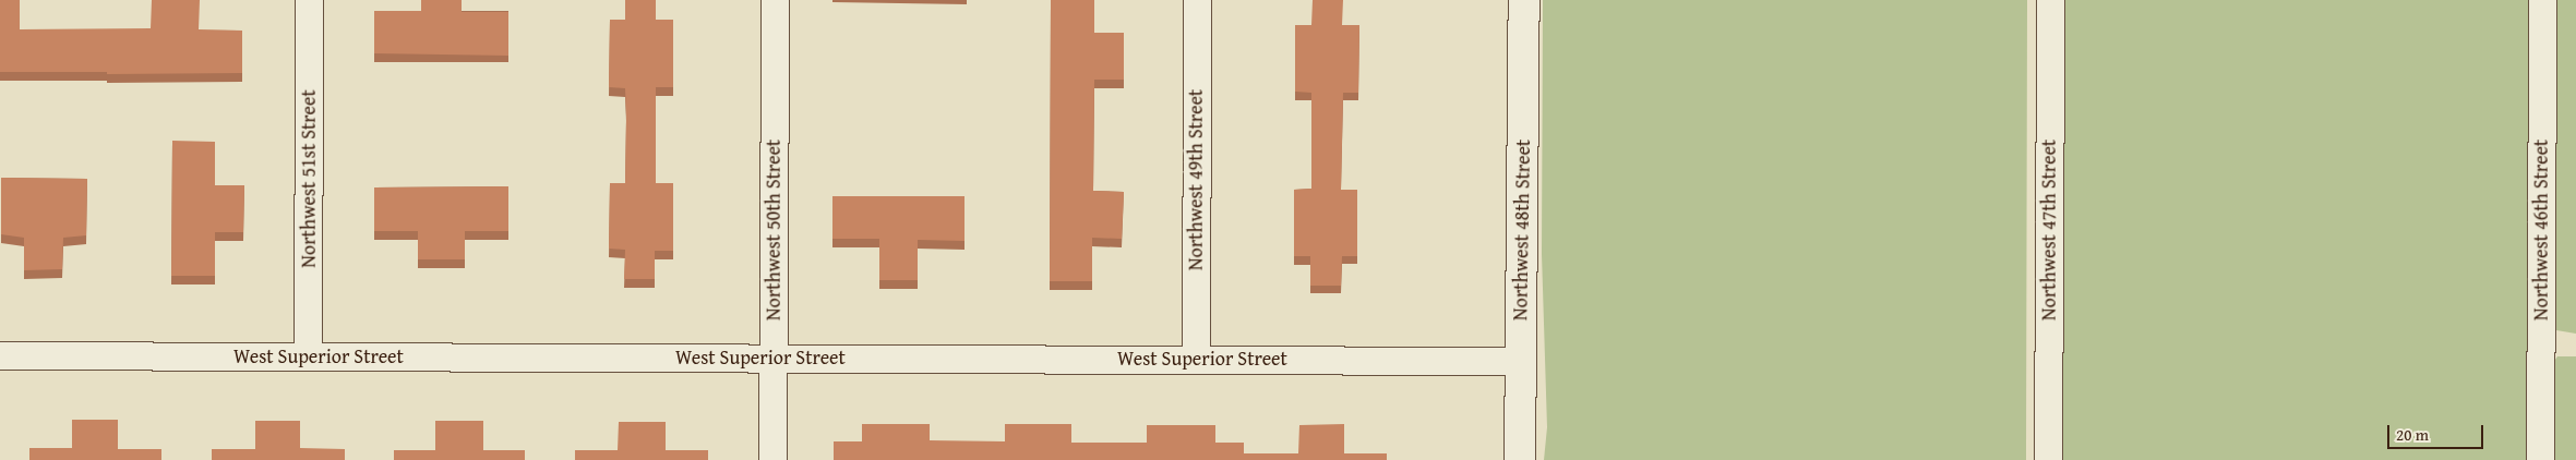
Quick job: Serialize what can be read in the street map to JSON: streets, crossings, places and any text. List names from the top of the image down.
{
  "streets": {
    "main road": ["Northwest 48th Street"],
    "street": [
      "Northwest 51st Street",
      "Northwest 49th Street",
      "Northwest 50th Street",
      "Northwest 47th Street",
      "Northwest 46th Street",
      "West Superior Street"
    ]
  },
  "crossings": [
    ["Northwest 51st Street", "West Superior Street"],
    ["Northwest 49th Street", "West Superior Street"],
    ["Northwest 50th Street", "West Superior Street"],
    ["Northwest 48th Street", "West Superior Street"]
  ],
  "scale_bar": "20 m"
}
